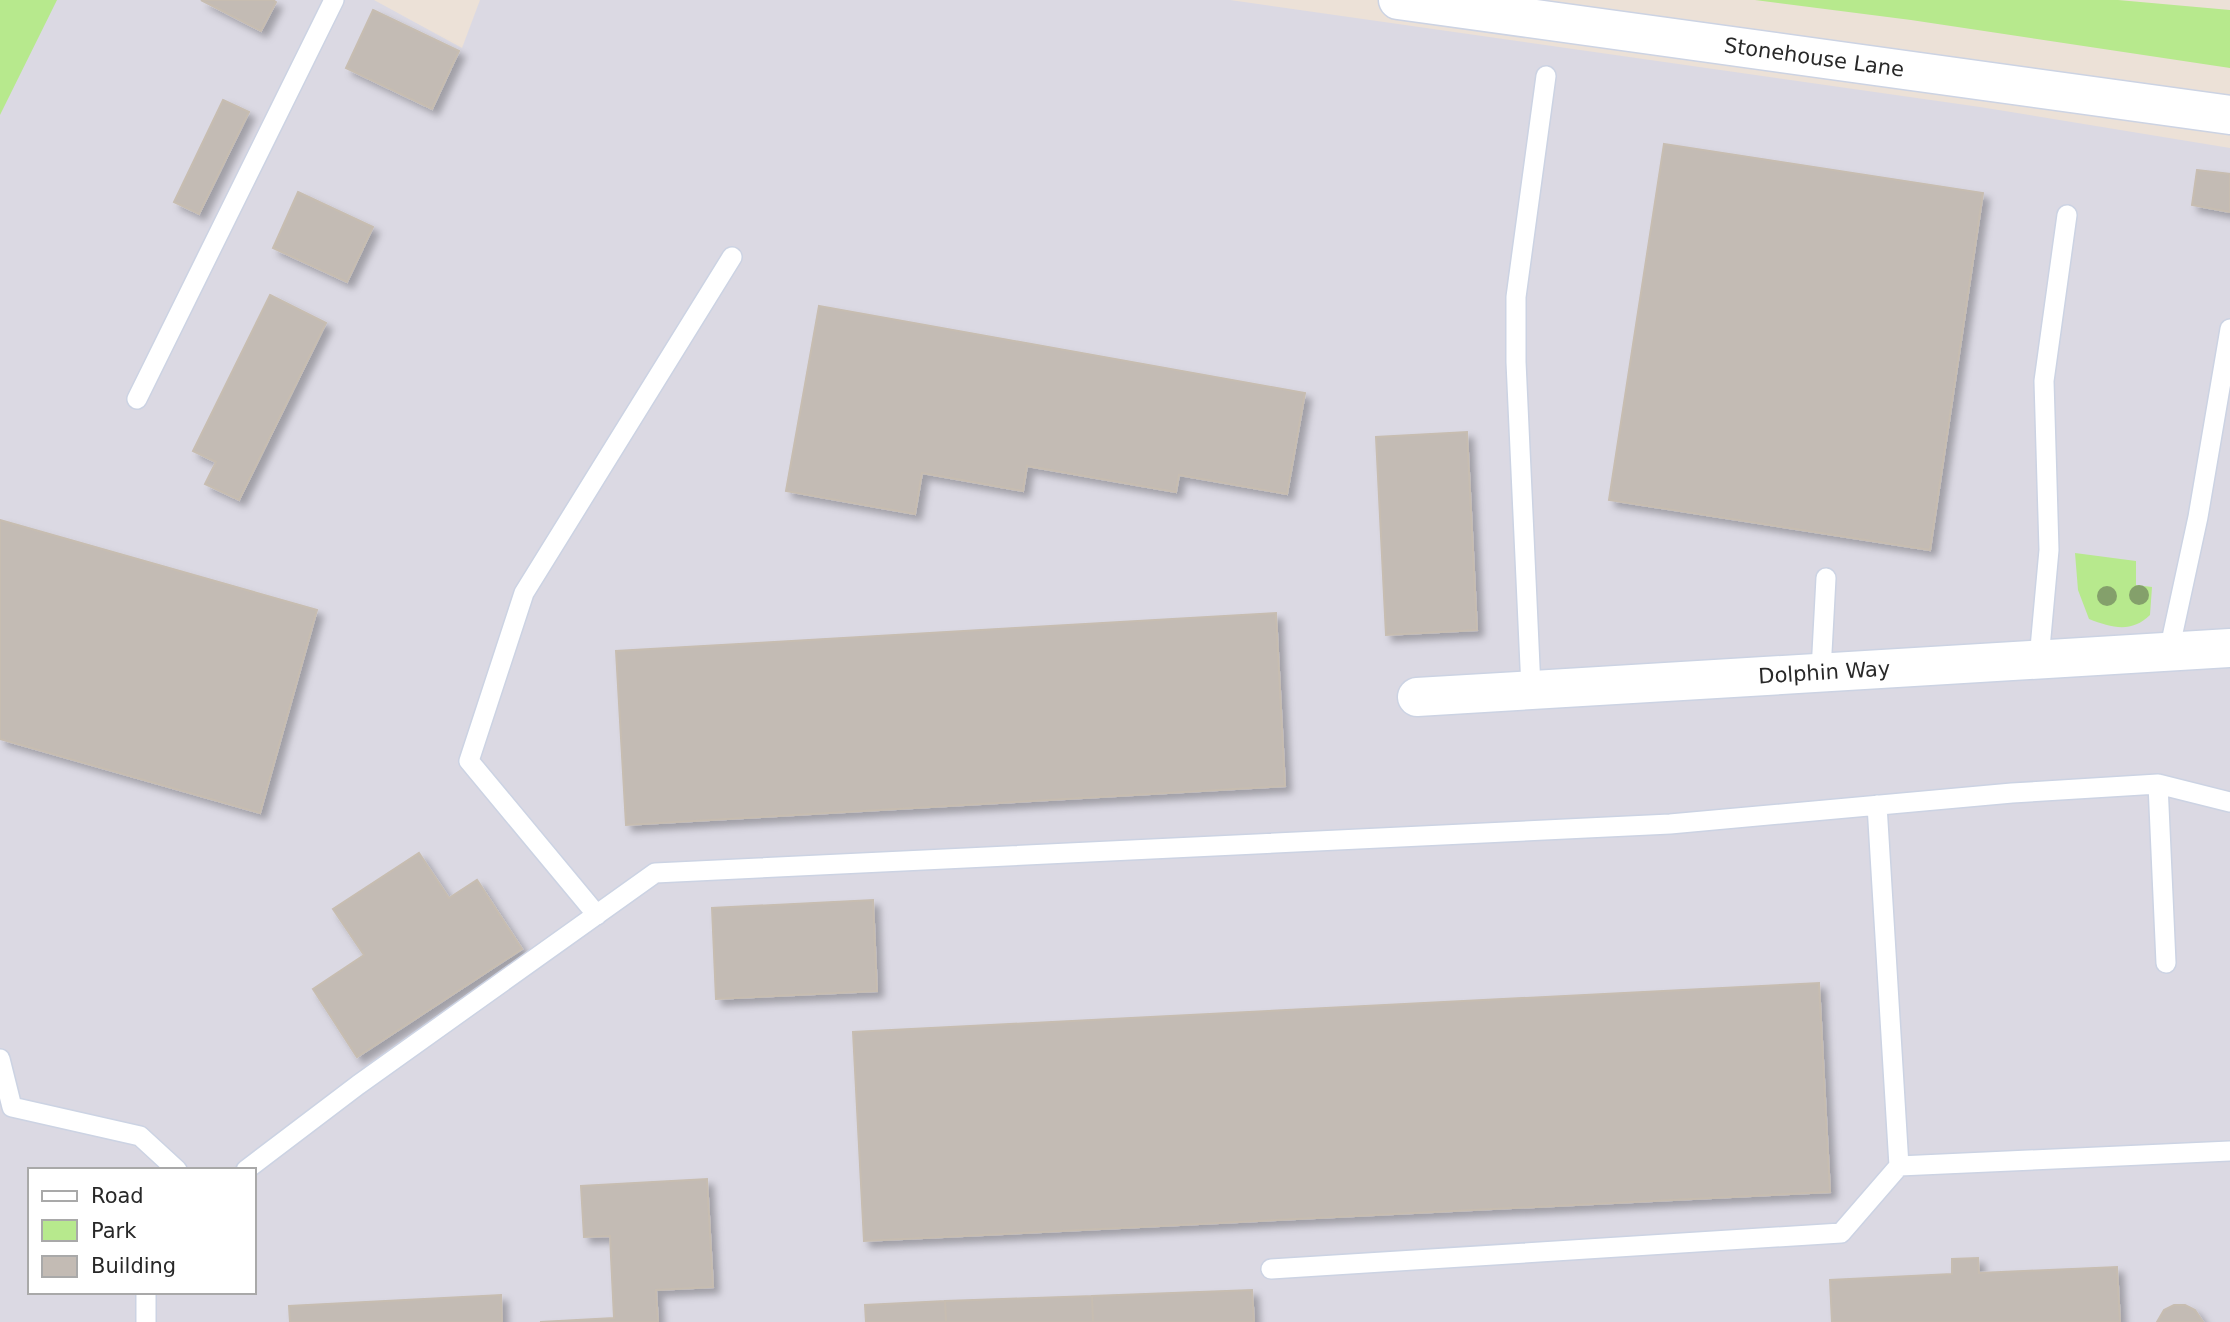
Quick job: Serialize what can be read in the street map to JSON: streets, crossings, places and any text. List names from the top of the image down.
{
  "streets": {
    "street": ["Stonehouse Lane", "Dolphin Way"]
  },
  "legend": ["Road", "Park", "Building"]
}
